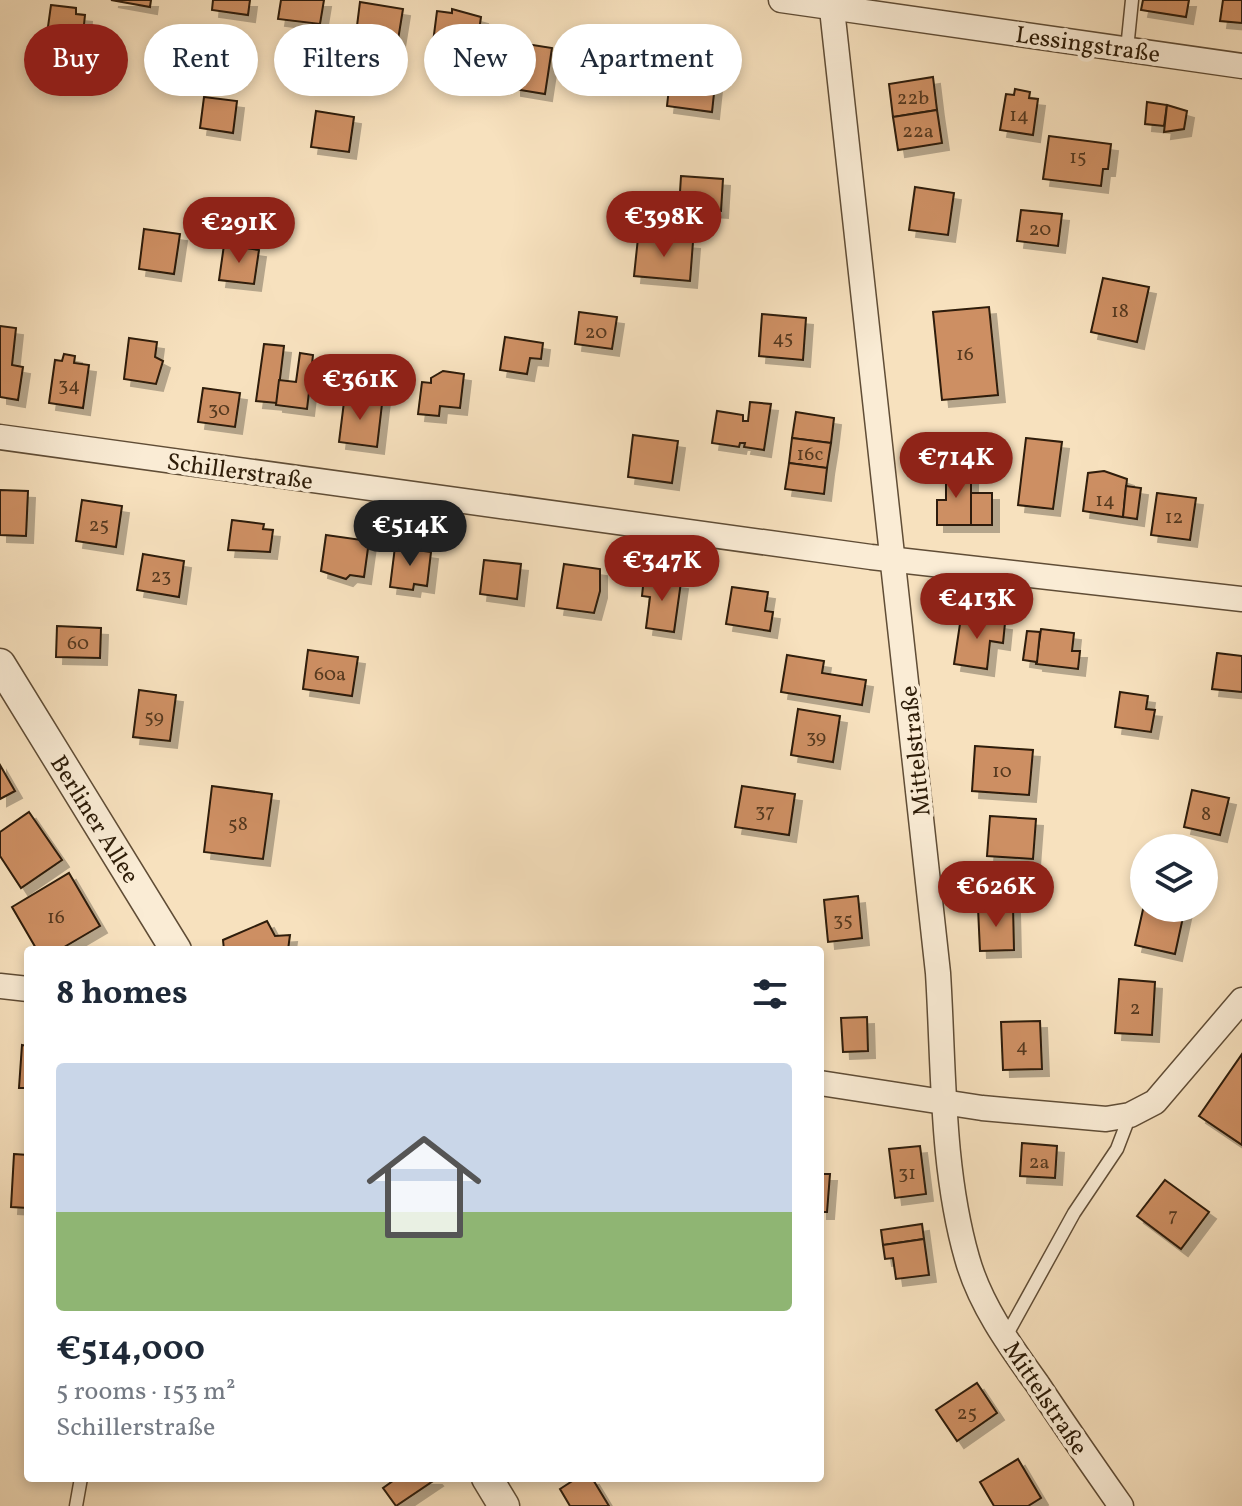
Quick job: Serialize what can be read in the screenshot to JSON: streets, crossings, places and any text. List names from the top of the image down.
{
  "streets": {
    "street": [
      "Lessingstraße",
      "Schillerstraße",
      "Mittelstraße",
      "Berliner Allee"
    ]
  },
  "crossings": [
    ["Lessingstraße", "Mittelstraße"],
    ["Schillerstraße", "Mittelstraße"]
  ],
  "house_numbers": [
    "22b",
    "14",
    "22a",
    "15",
    "20",
    "18",
    "20",
    "45",
    "16",
    "34",
    "30",
    "16c",
    "14",
    "12",
    "25",
    "23",
    "60",
    "60a",
    "59",
    "39",
    "10",
    "37",
    "8",
    "58",
    "16",
    "35",
    "2",
    "4",
    "2a",
    "31",
    "7",
    "25"
  ],
  "page": {
    "chip": [
      "Buy",
      "Rent",
      "Filters",
      "New",
      "Apartment"
    ],
    "price": [
      "€398K",
      "€291K",
      "€361K",
      "€714K",
      "€514K",
      "€347K",
      "€413K",
      "€626K"
    ],
    "heading": "8 homes",
    "list": [
      {
        "name": "€514,000",
        "note": "5 rooms · 153 m² · Schillerstraße"
      }
    ]
  }
}
